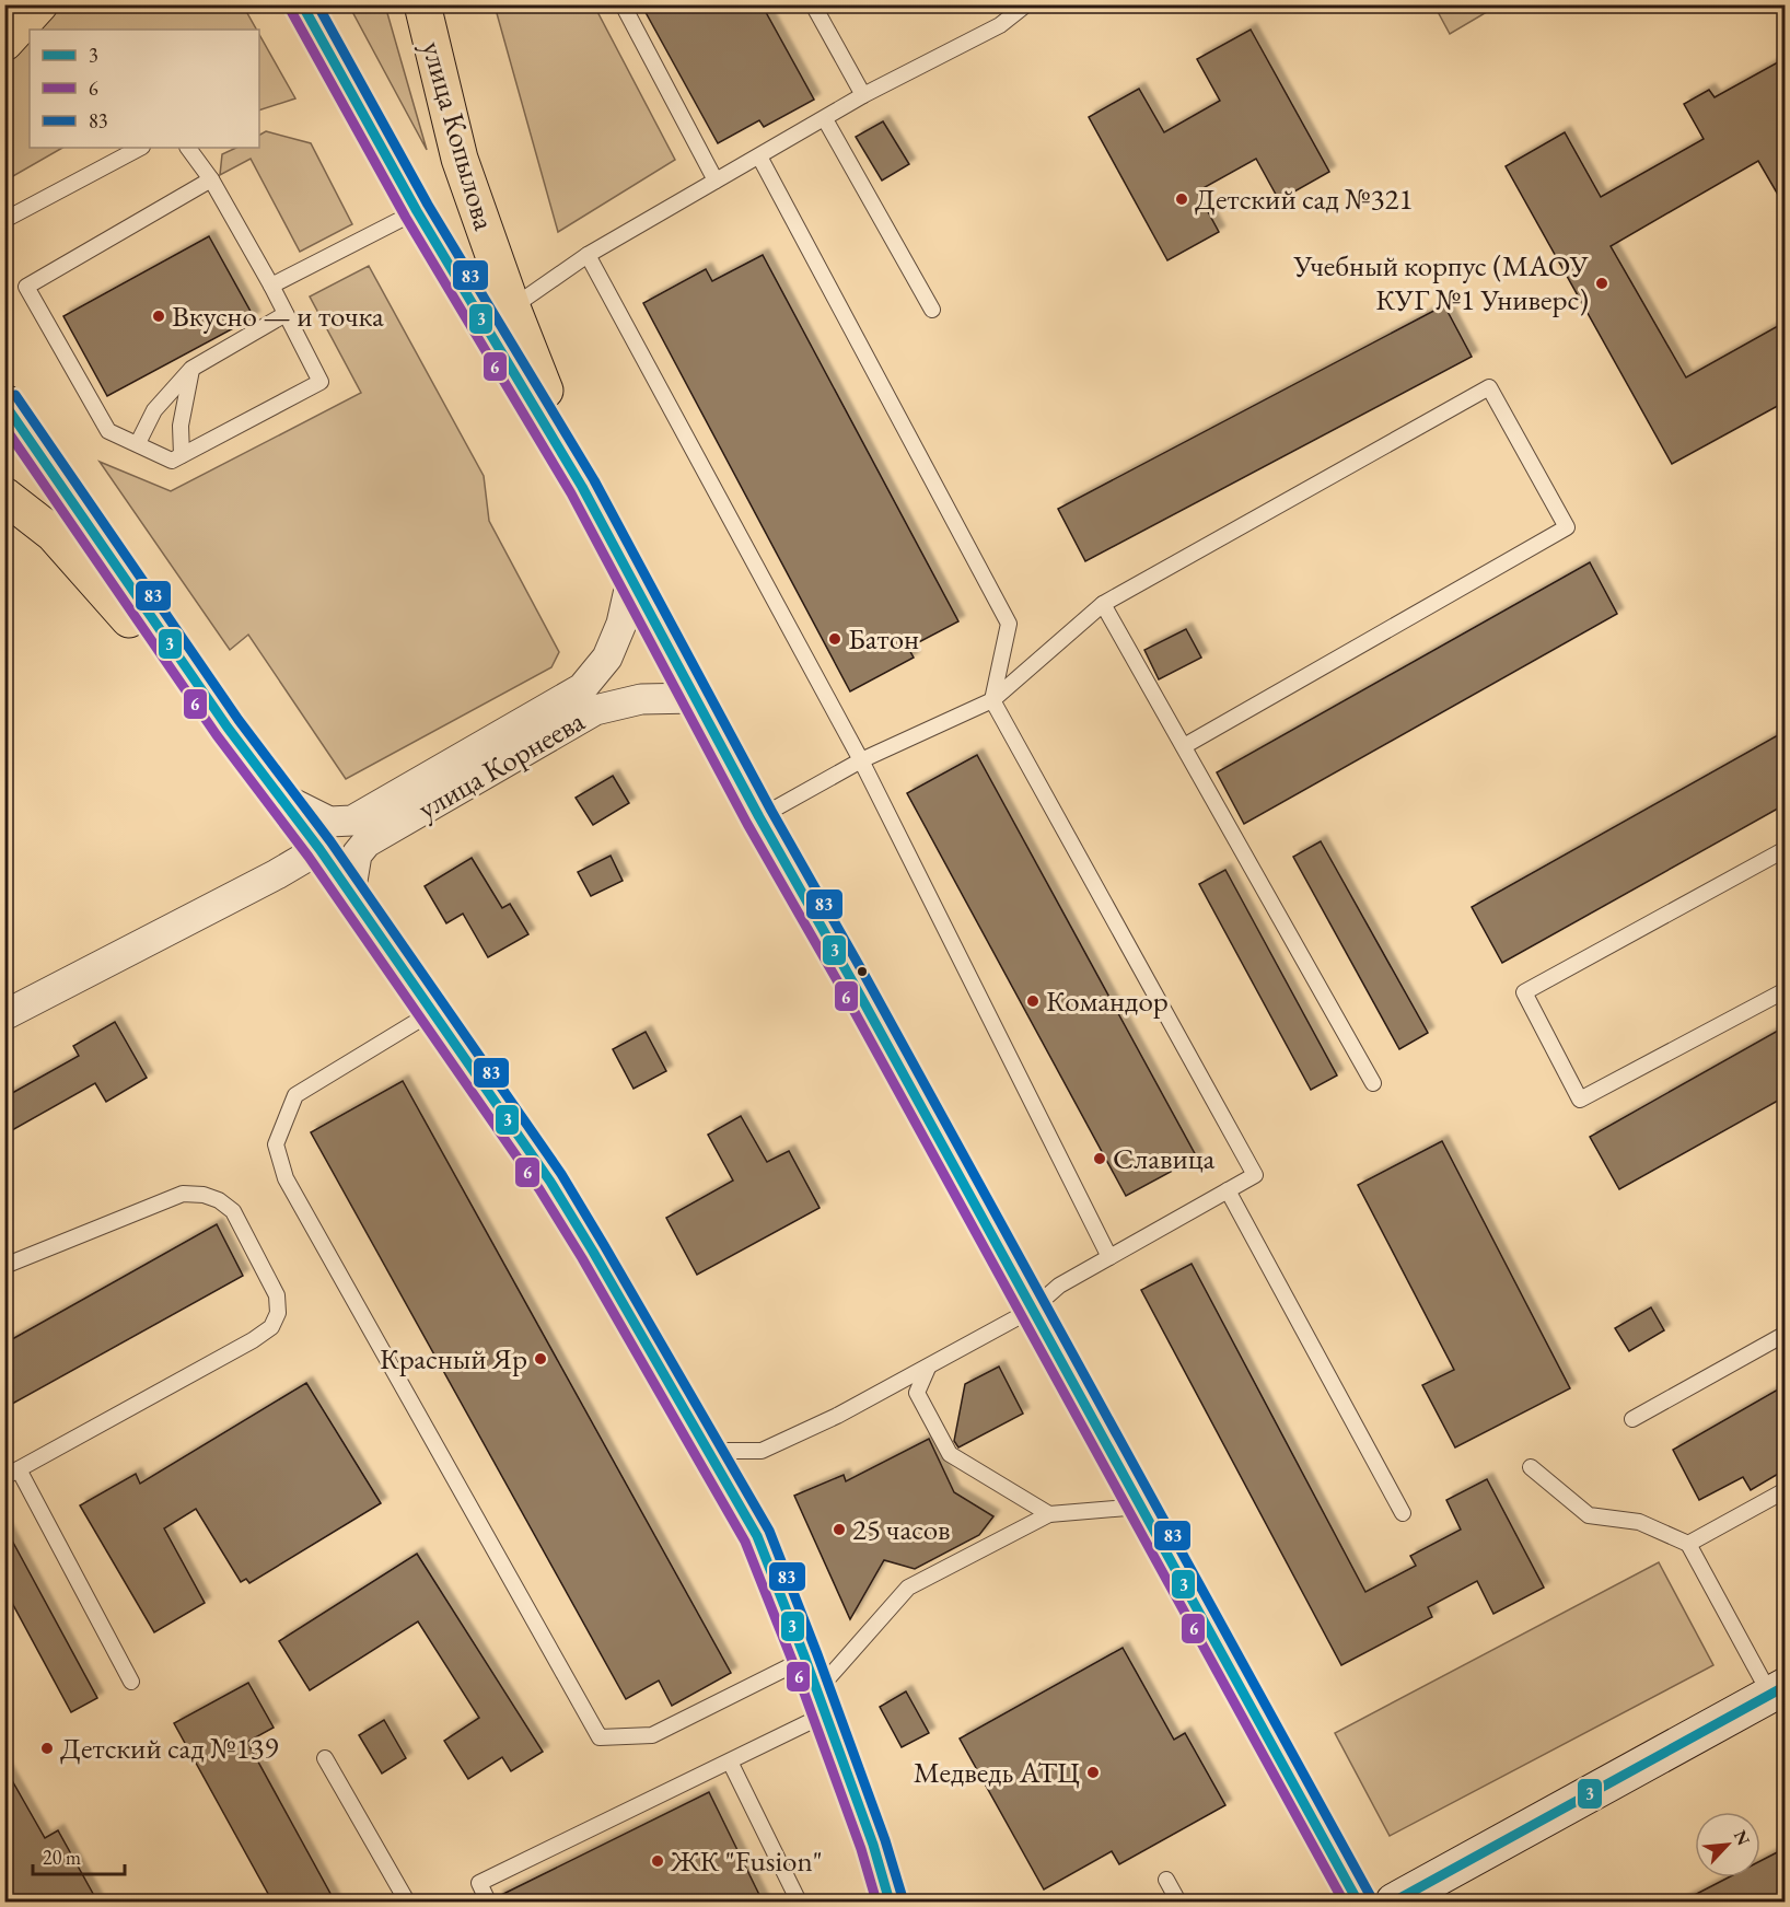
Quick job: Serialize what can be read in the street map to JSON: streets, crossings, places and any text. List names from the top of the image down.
{
  "streets": {
    "main road": ["улица Копылова"],
    "street": ["улица Корнеева"]
  },
  "crossings": [
    ["улица Копылова", "улица Корнеева"]
  ],
  "places": [
    "Детский сад №321",
    "Учебный корпус (МАОУ КУГ №1 Универс)",
    "Вкусно — и точка",
    "Батон",
    "Командор",
    "Славица",
    "Красный Яр",
    "25 часов",
    "Детский сад №139",
    "Медведь АТЦ",
    "ЖК \"Fusion\""
  ],
  "lines": ["transit line 3", "transit line 83", "transit line 6"],
  "legend": ["3", "6", "83"],
  "scale_bar": "20 m",
  "north": "top right"
}
